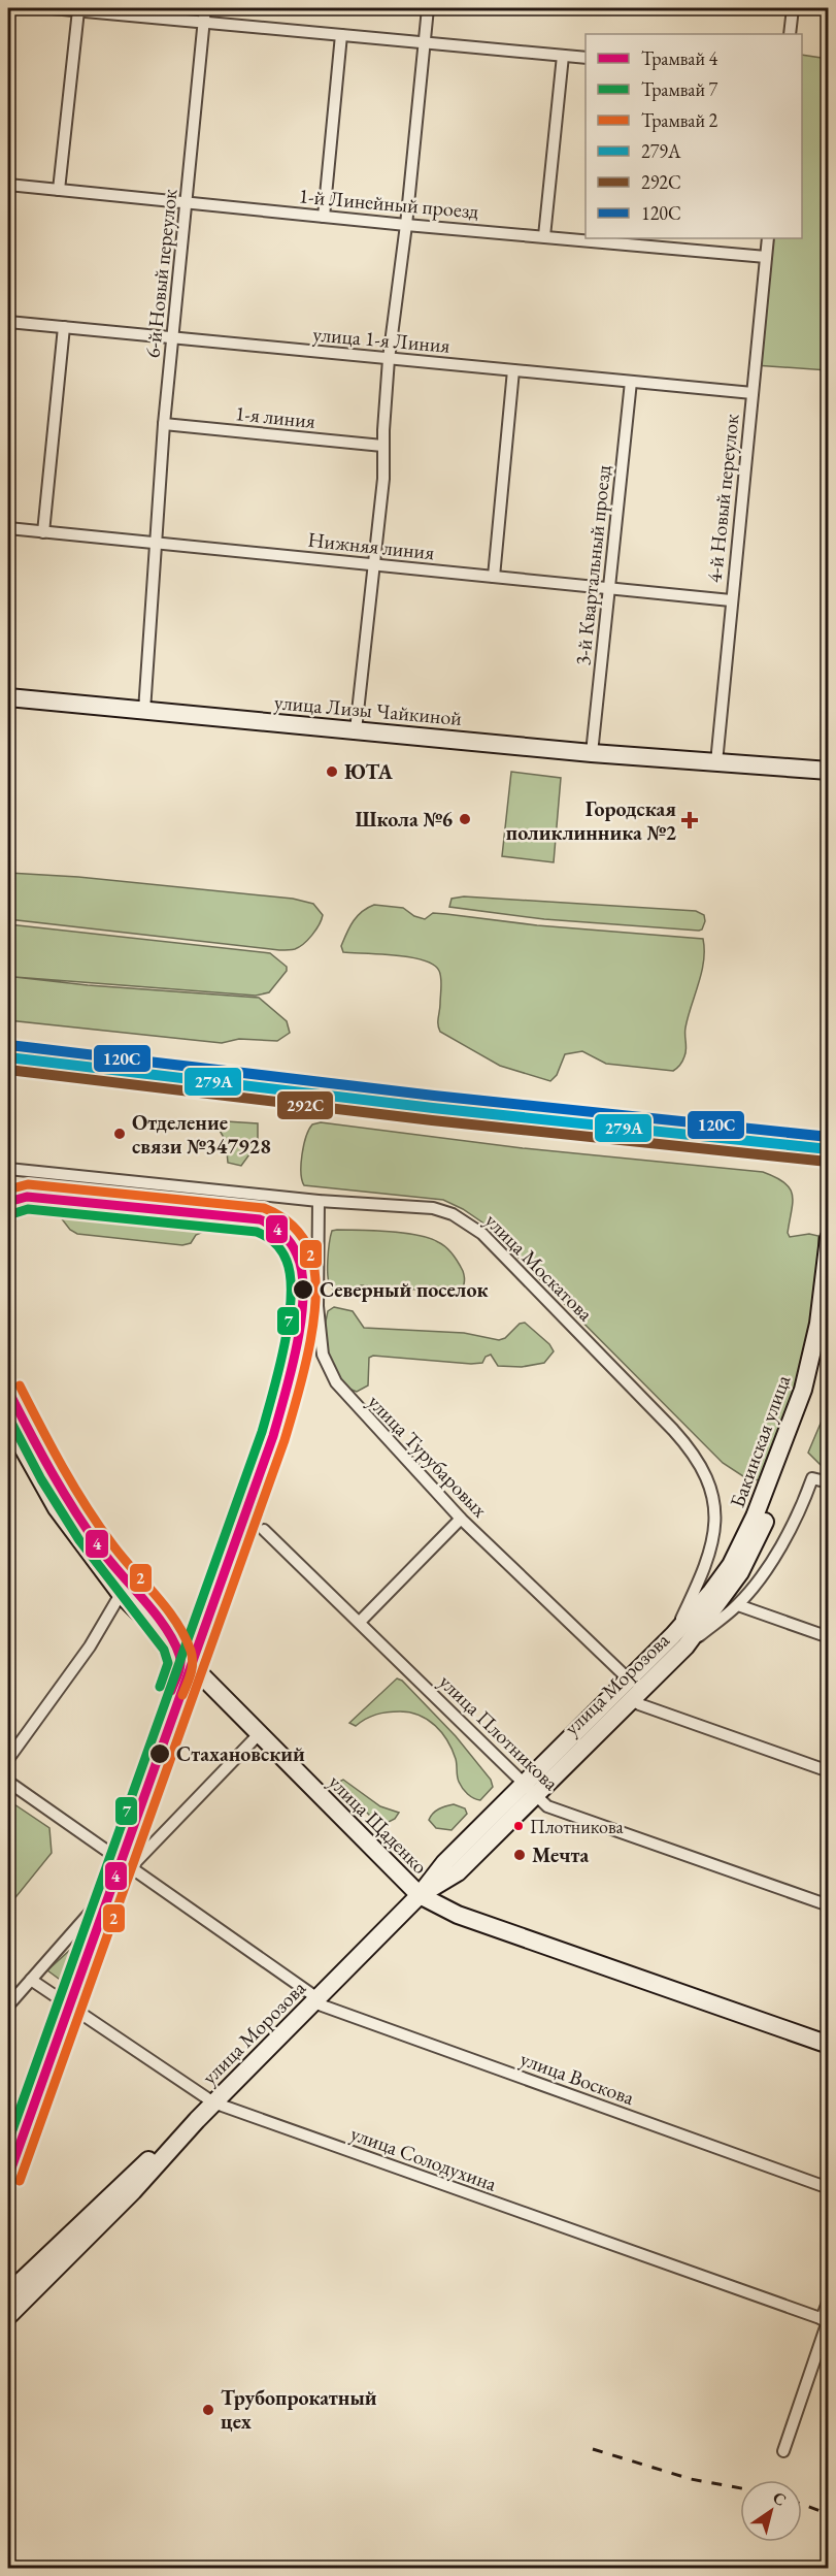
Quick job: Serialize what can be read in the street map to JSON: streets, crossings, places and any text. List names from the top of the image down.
{
  "streets": {
    "main road": [
      "улица Лизы Чайкиной",
      "Бакинская улица",
      "улица Морозова",
      "улица Щаденко"
    ],
    "street": [
      "1-й Линейный проезд",
      "6-й Новый переулок",
      "улица 1-я Линия",
      "1-я линия",
      "4-й Новый переулок",
      "Нижняя линия",
      "3-й Квартальный проезд",
      "улица Москатова",
      "улица Турубаровых",
      "улица Плотникова",
      "улица Воскова",
      "улица Солодухина"
    ]
  },
  "crossings": [
    ["1-й Линейный проезд", "6-й Новый переулок"],
    ["1-й Линейный проезд", "4-й Новый переулок"],
    ["6-й Новый переулок", "улица 1-я Линия"],
    ["6-й Новый переулок", "1-я линия"],
    ["6-й Новый переулок", "Нижняя линия"],
    ["6-й Новый переулок", "улица Лизы Чайкиной"],
    ["улица 1-я Линия", "4-й Новый переулок"],
    ["улица 1-я Линия", "3-й Квартальный проезд"],
    ["4-й Новый переулок", "Нижняя линия"],
    ["4-й Новый переулок", "улица Лизы Чайкиной"],
    ["Нижняя линия", "3-й Квартальный проезд"],
    ["3-й Квартальный проезд", "улица Лизы Чайкиной"],
    ["улица Москатова", "Бакинская улица"],
    ["улица Москатова", "улица Турубаровых"],
    ["улица Москатова", "улица Морозова"],
    ["Бакинская улица", "улица Морозова"],
    ["улица Турубаровых", "улица Морозова"],
    ["улица Морозова", "улица Плотникова"],
    ["улица Морозова", "улица Щаденко"],
    ["улица Морозова", "улица Воскова"],
    ["улица Морозова", "улица Солодухина"]
  ],
  "places": {
    "other": [
      "ЮТА",
      "Школа №6",
      "Отделение связи №347928",
      "Северный поселок",
      "Стахановский",
      "Плотникова",
      "Мечта",
      "Трубопрокатный цех"
    ],
    "health": ["Городская поликлинника №2"]
  },
  "lines": [
    "transit line 120С",
    "transit line 279А",
    "transit line 292С",
    "tram line 2",
    "tram line 4",
    "tram line 7"
  ],
  "legend": [
    "Трамвай 4",
    "Трамвай 7",
    "Трамвай 2",
    "279А",
    "292С",
    "120С"
  ],
  "north": "top right"
}
